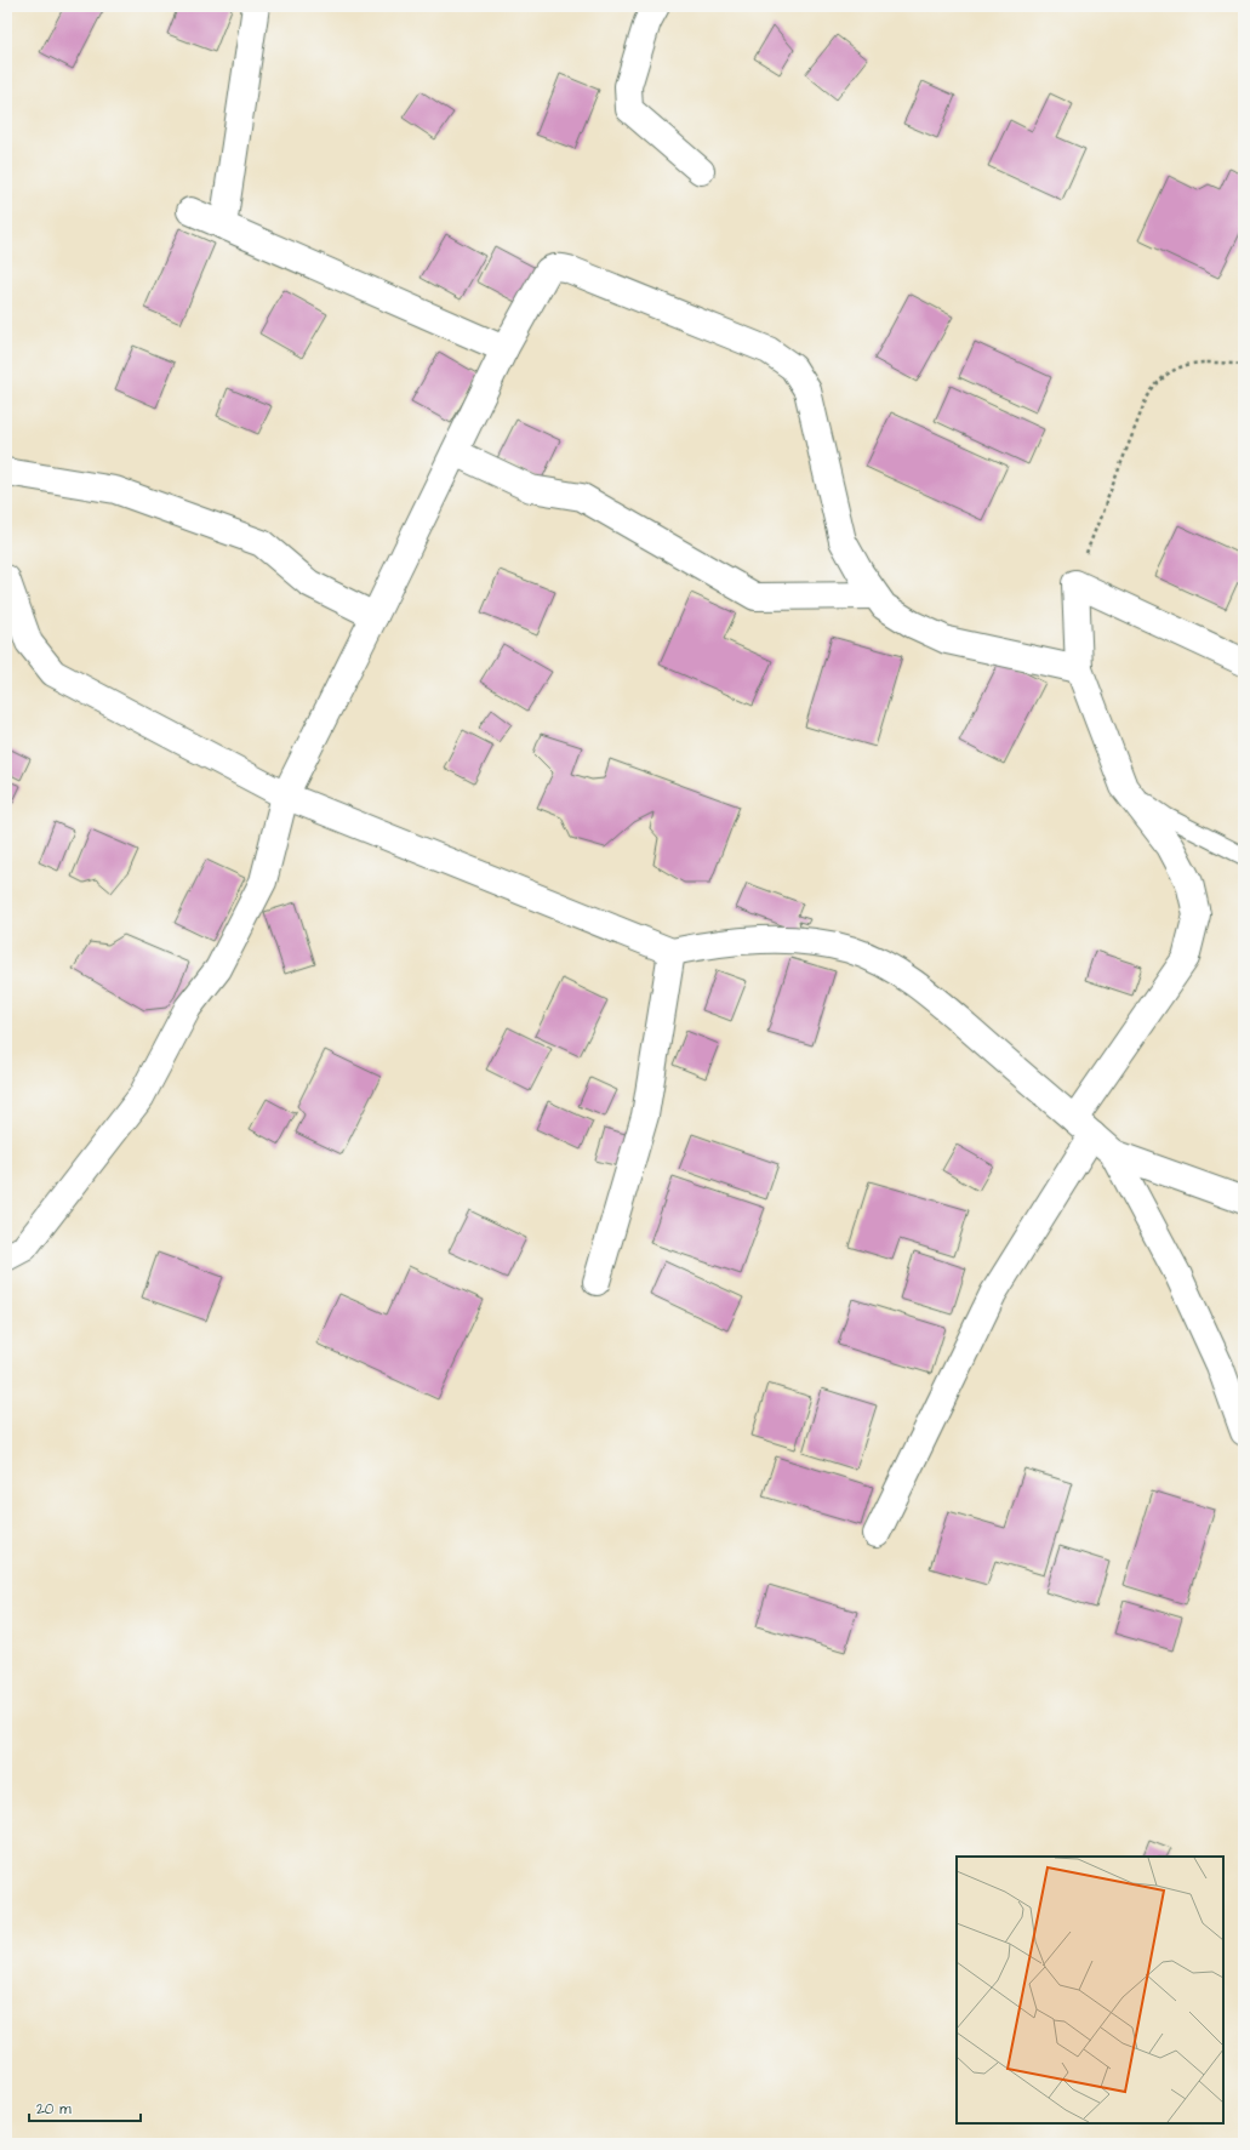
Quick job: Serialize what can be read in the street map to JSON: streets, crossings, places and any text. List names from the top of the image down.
{
  "scale_bar": "20 m"
}
